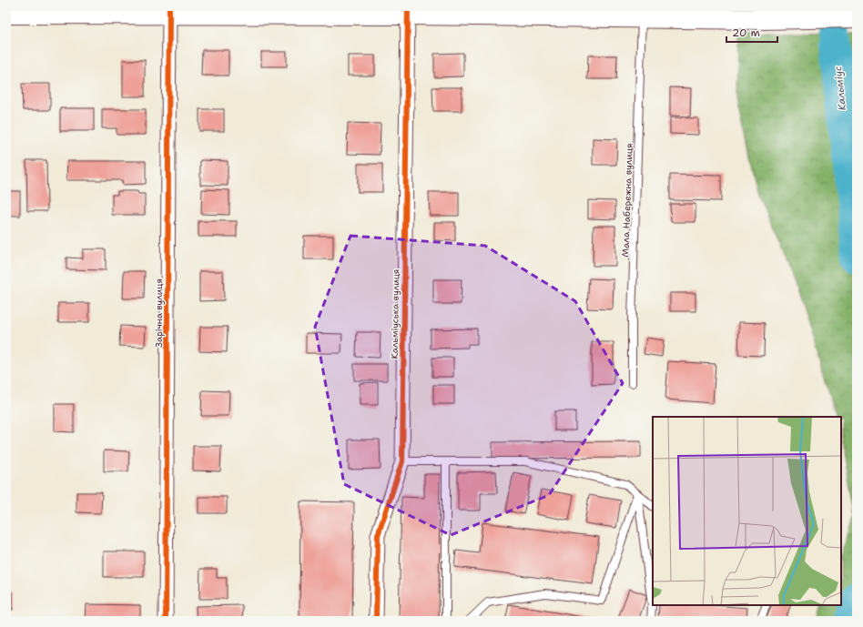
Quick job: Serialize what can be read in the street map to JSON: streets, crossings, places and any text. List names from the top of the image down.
{
  "streets": {
    "street": ["Зарічна вулиця", "Кальміуська вулиця"],
    "lane": ["Мала Набережна вулиця"]
  },
  "water": ["Кальміус"],
  "scale_bar": "20 m"
}
